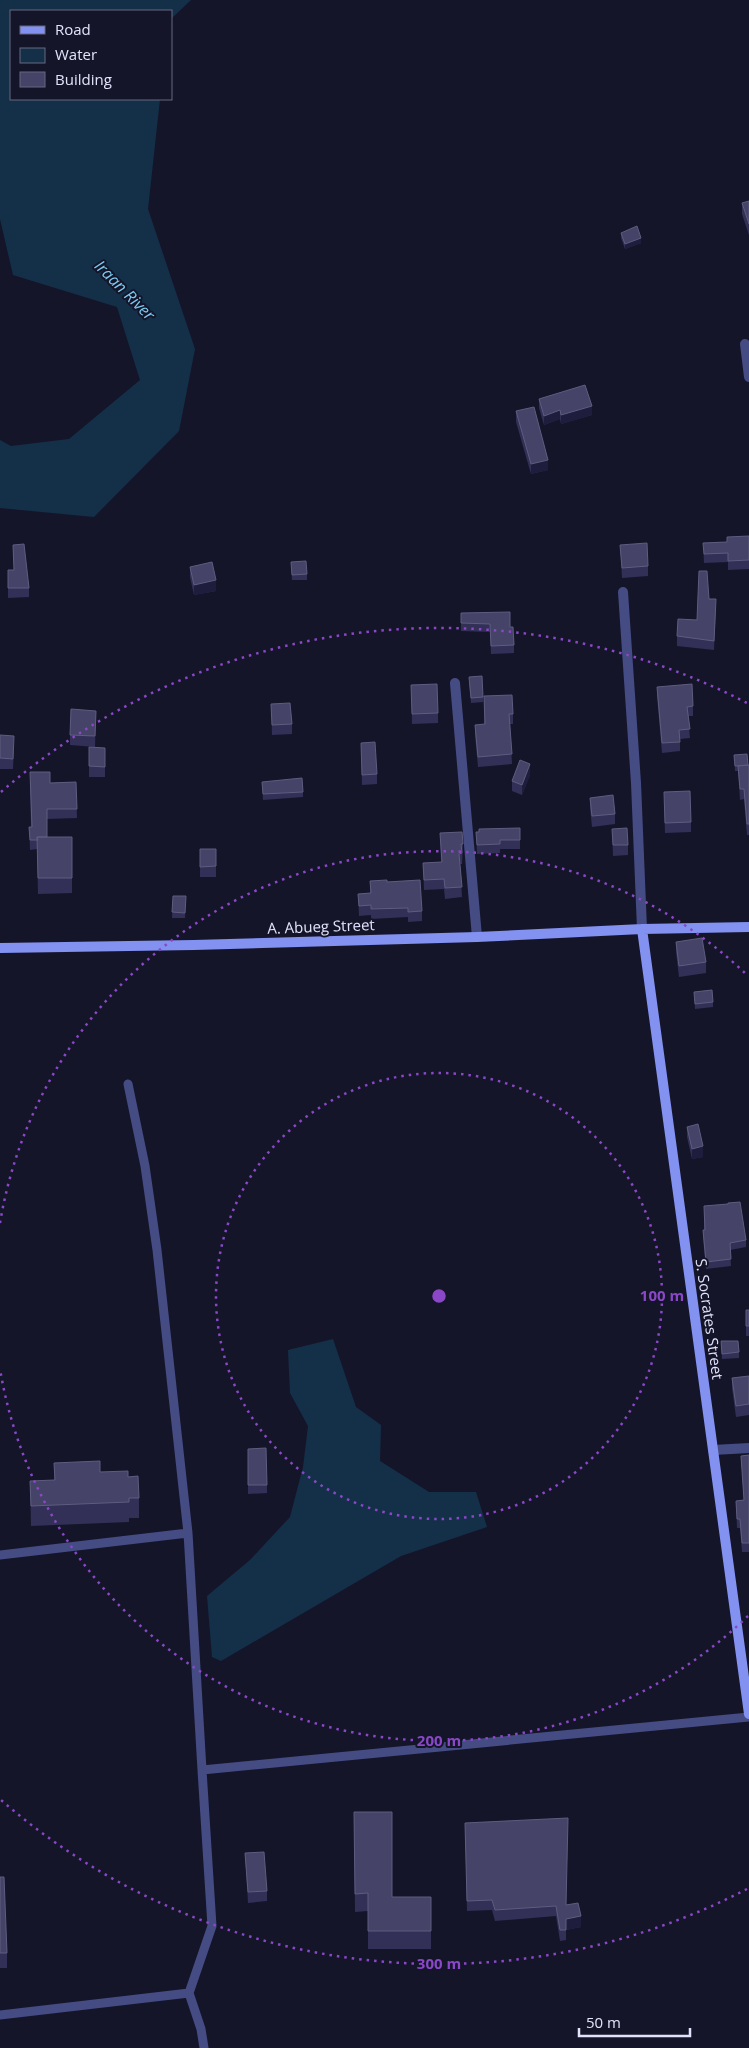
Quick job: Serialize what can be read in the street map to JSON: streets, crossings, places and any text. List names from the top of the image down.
{
  "streets": {
    "street": ["A. Abueg Street", "S. Socrates Street"]
  },
  "crossings": [
    ["A. Abueg Street", "S. Socrates Street"]
  ],
  "water": ["Iraan River"],
  "legend": ["Road", "Water", "Building"],
  "scale_bar": "50 m",
  "rings": ["100 m", "200 m", "300 m"]
}
